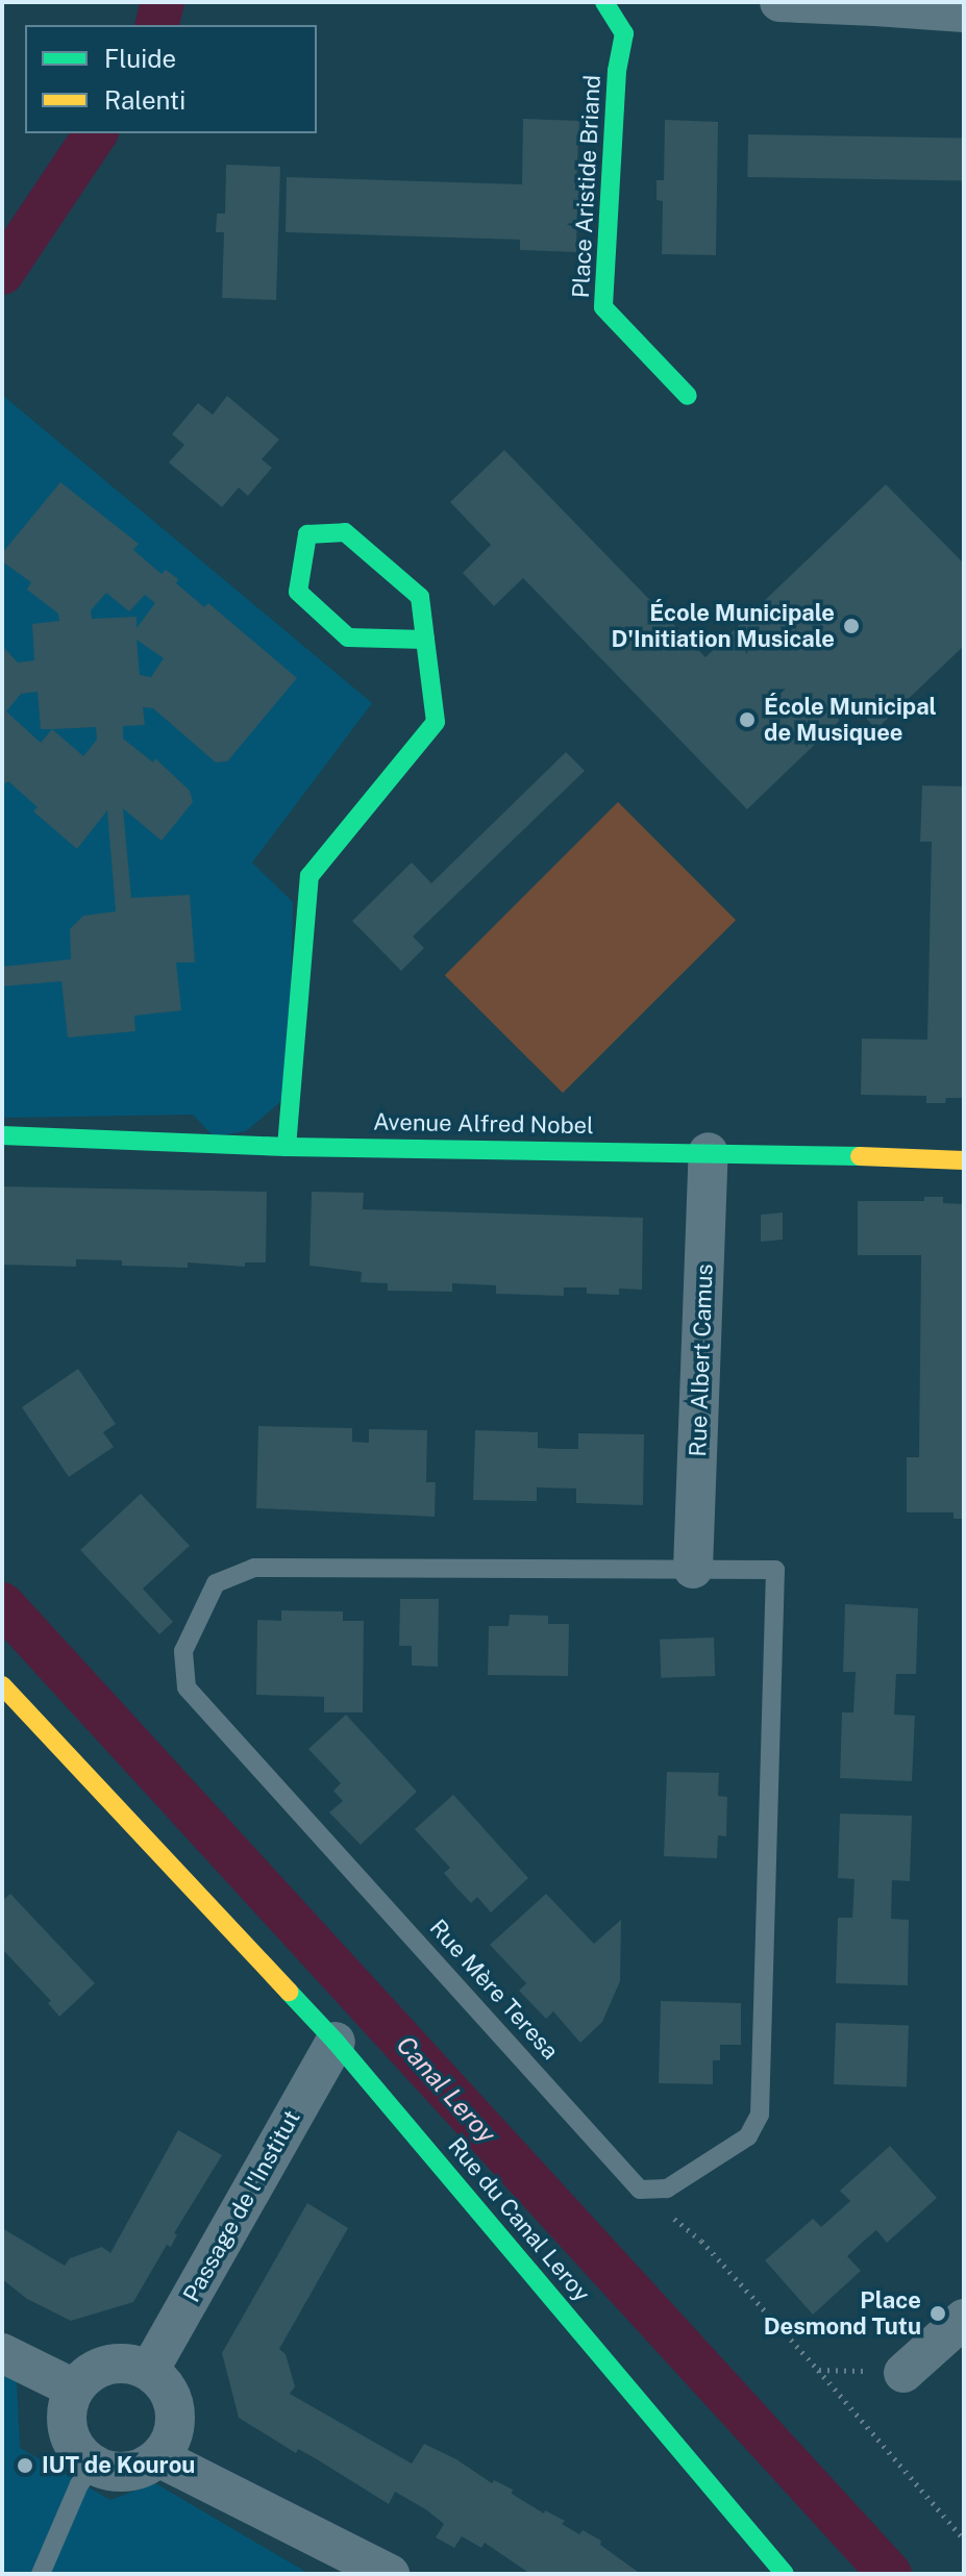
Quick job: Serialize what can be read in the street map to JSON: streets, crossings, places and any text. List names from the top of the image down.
{
  "streets": {
    "street": [
      "Place Aristide Briand",
      "Avenue Alfred Nobel",
      "Rue Albert Camus",
      "Passage de l'Institut",
      "Rue du Canal Leroy"
    ],
    "lane": ["Rue Mère Teresa"]
  },
  "crossings": [
    ["Avenue Alfred Nobel", "Rue Albert Camus"],
    ["Rue Albert Camus", "Rue Mère Teresa"],
    ["Passage de l'Institut", "Rue du Canal Leroy"]
  ],
  "water": ["Canal Leroy"],
  "places": [
    "École Municipale D'Initiation Musicale",
    "École Municipal de Musiquee",
    "Place Desmond Tutu",
    "IUT de Kourou"
  ],
  "legend": ["Fluide", "Ralenti"]
}
